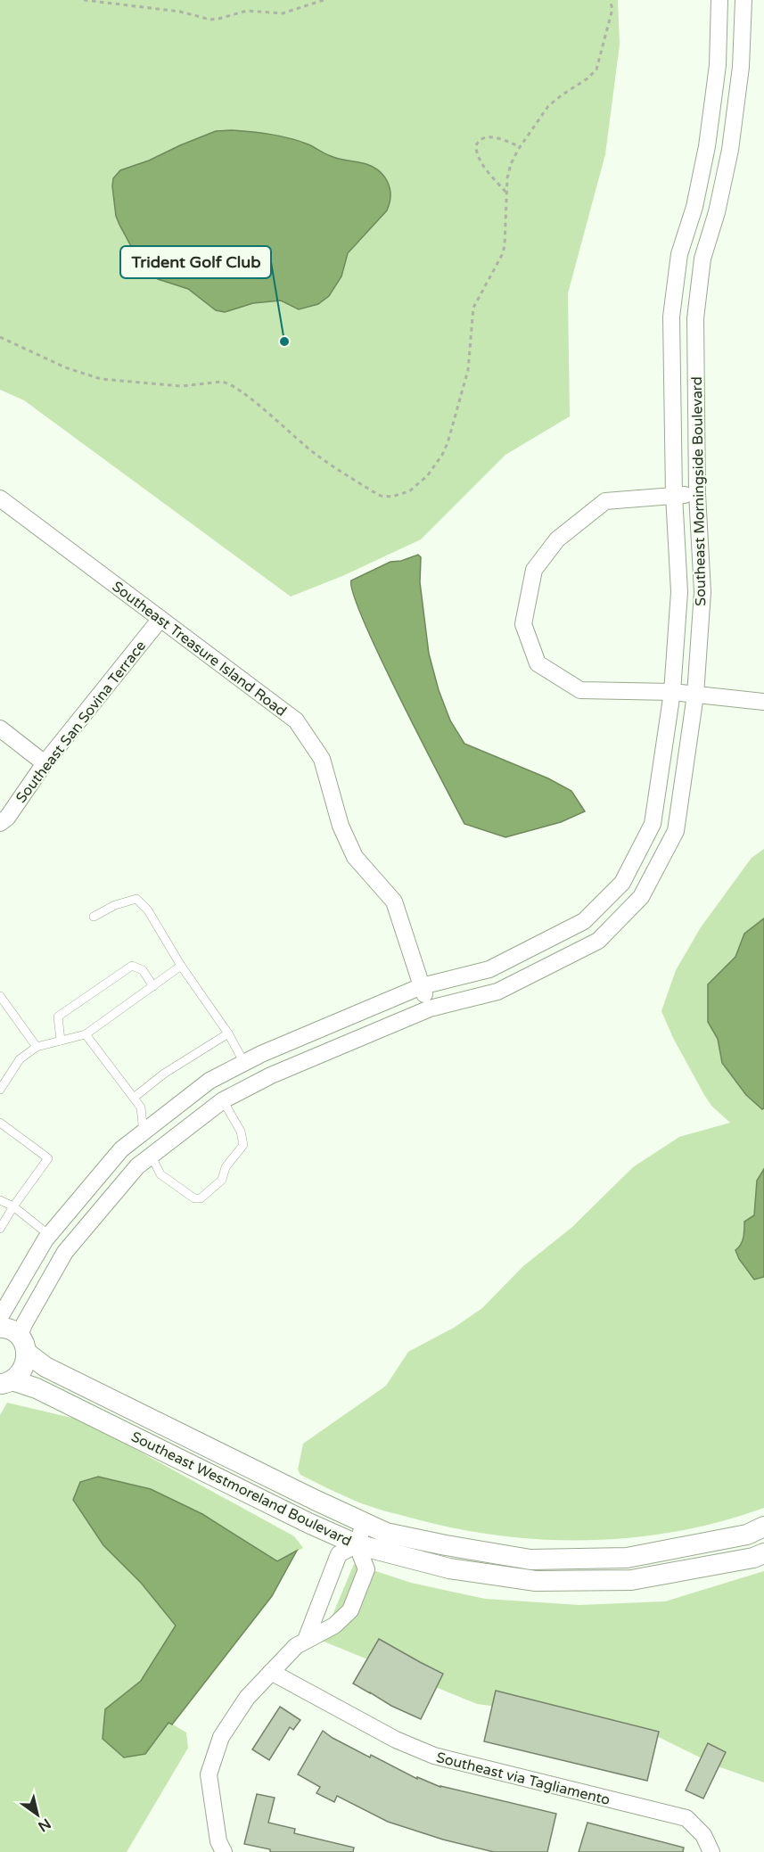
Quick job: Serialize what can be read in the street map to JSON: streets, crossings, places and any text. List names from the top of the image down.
{
  "streets": {
    "street": [
      "Southeast Morningside Boulevard",
      "Southeast Treasure Island Road",
      "Southeast San Sovina Terrace",
      "Southeast Westmoreland Boulevard",
      "Southeast via Tagliamento"
    ]
  },
  "crossings": [
    ["Southeast Morningside Boulevard", "Southeast Treasure Island Road"],
    ["Southeast Morningside Boulevard", "Southeast Westmoreland Boulevard"],
    ["Southeast Treasure Island Road", "Southeast San Sovina Terrace"]
  ],
  "places": ["Trident Golf Club"],
  "north": "bottom right"
}
